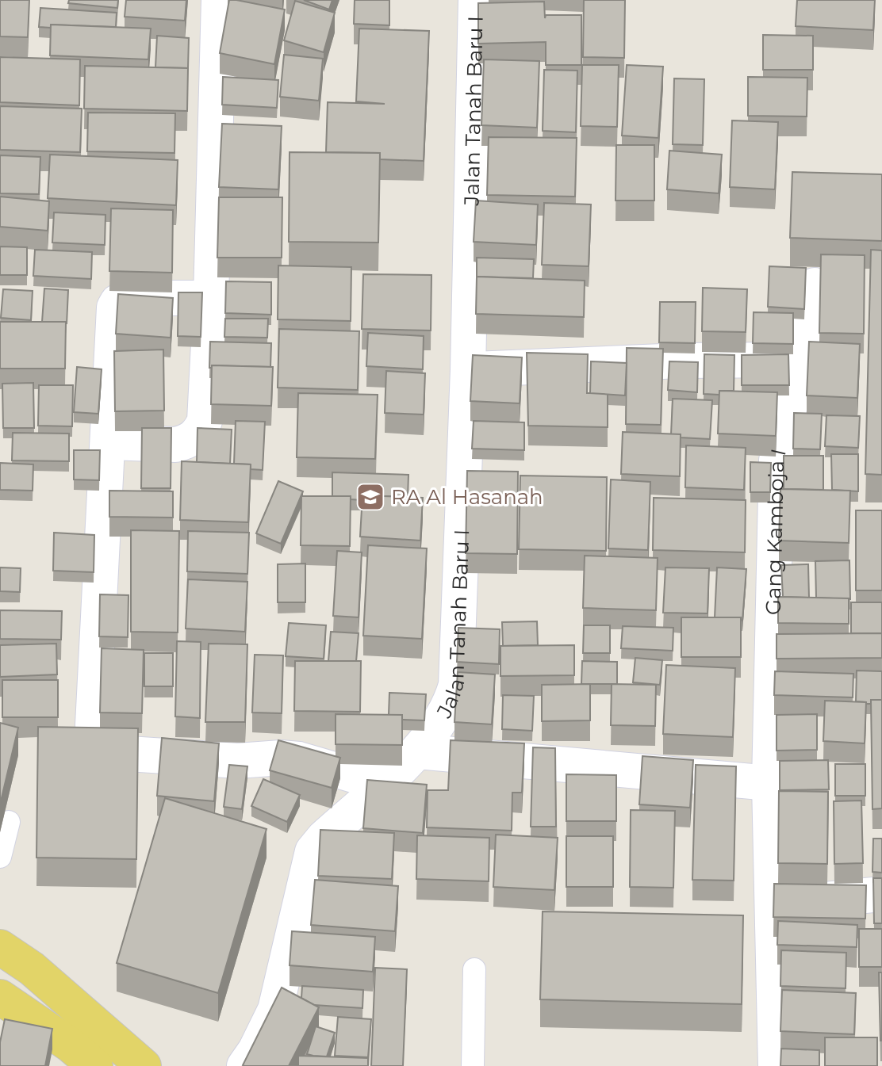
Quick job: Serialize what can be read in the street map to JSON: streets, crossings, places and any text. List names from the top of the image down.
{
  "streets": {
    "street": ["Jalan Tanah Baru I", "Gang Kamboja I"]
  },
  "places": {
    "school or university": ["RA Al Hasanah"]
  }
}
